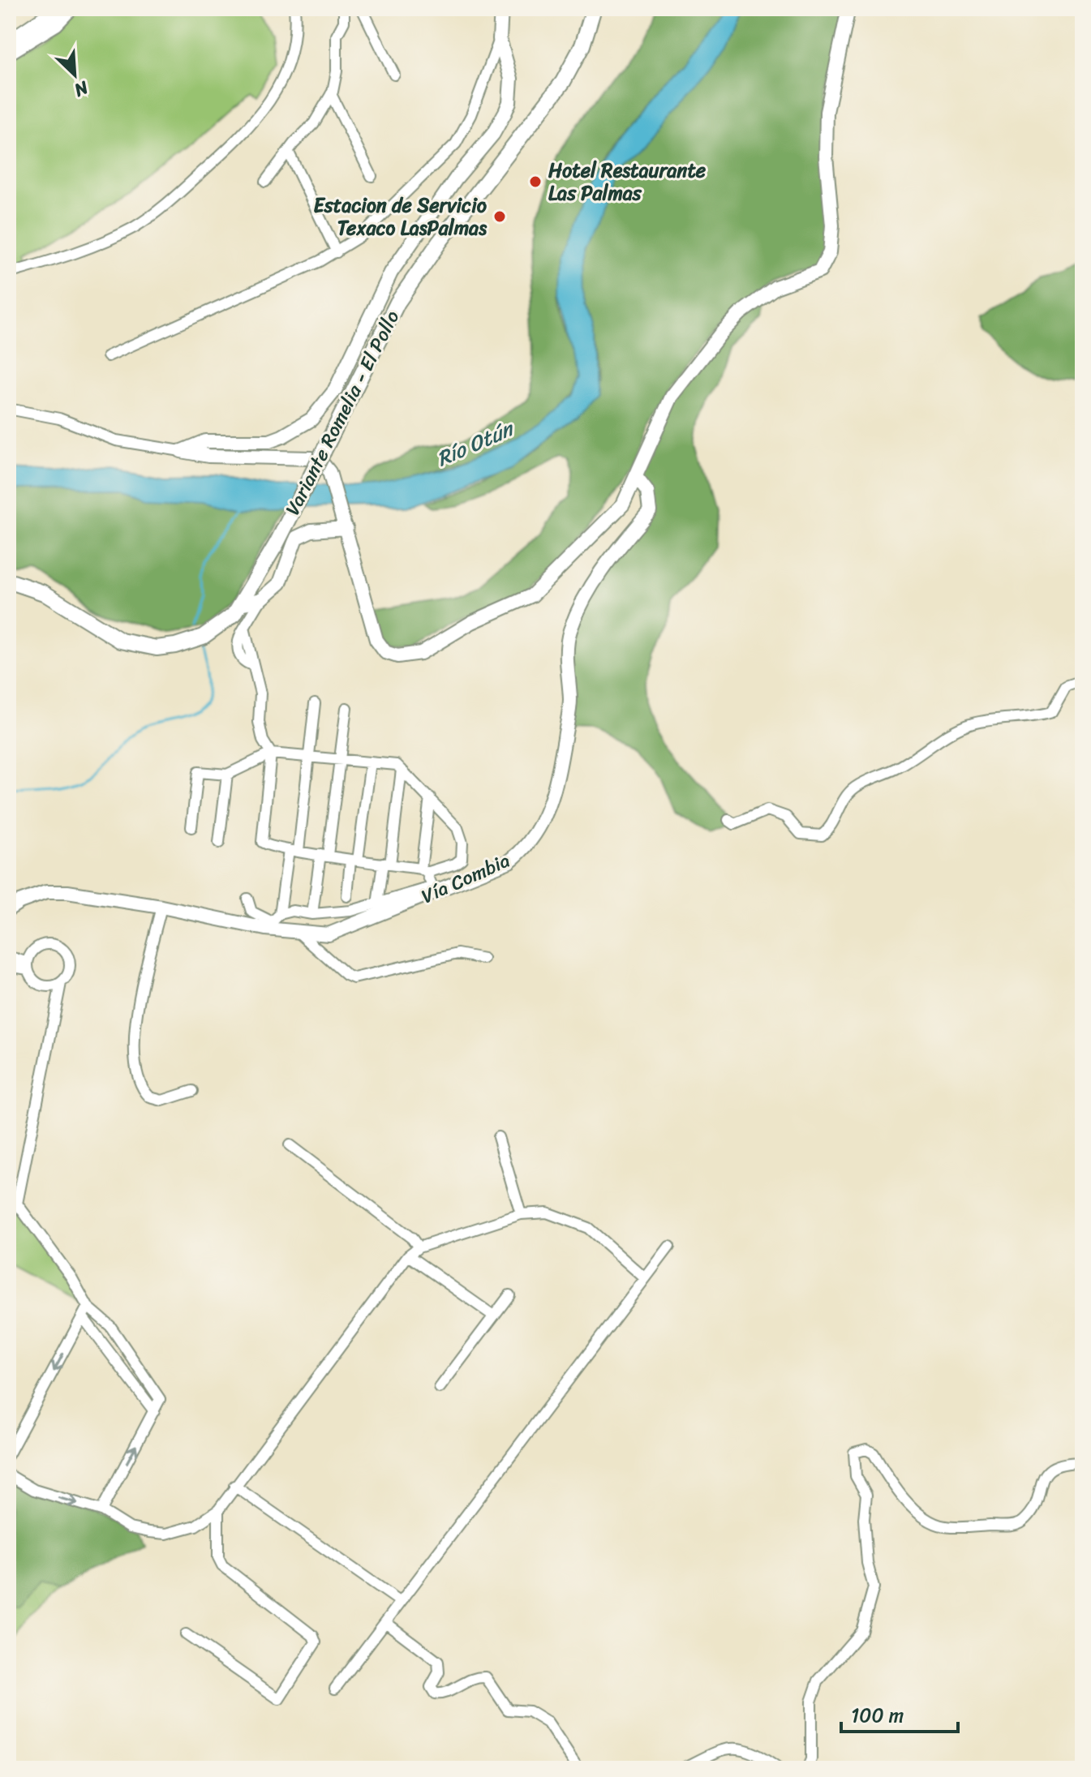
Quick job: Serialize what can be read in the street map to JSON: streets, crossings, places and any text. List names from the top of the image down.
{
  "streets": {
    "highway": ["Variante Romelia - El Pollo"],
    "main road": ["Vía Combia"]
  },
  "water": ["Río Otún"],
  "places": ["Hotel Restaurante Las Palmas", "Estacion de Servicio Texaco LasPalmas"],
  "scale_bar": "100 m",
  "north": "bottom right"
}
